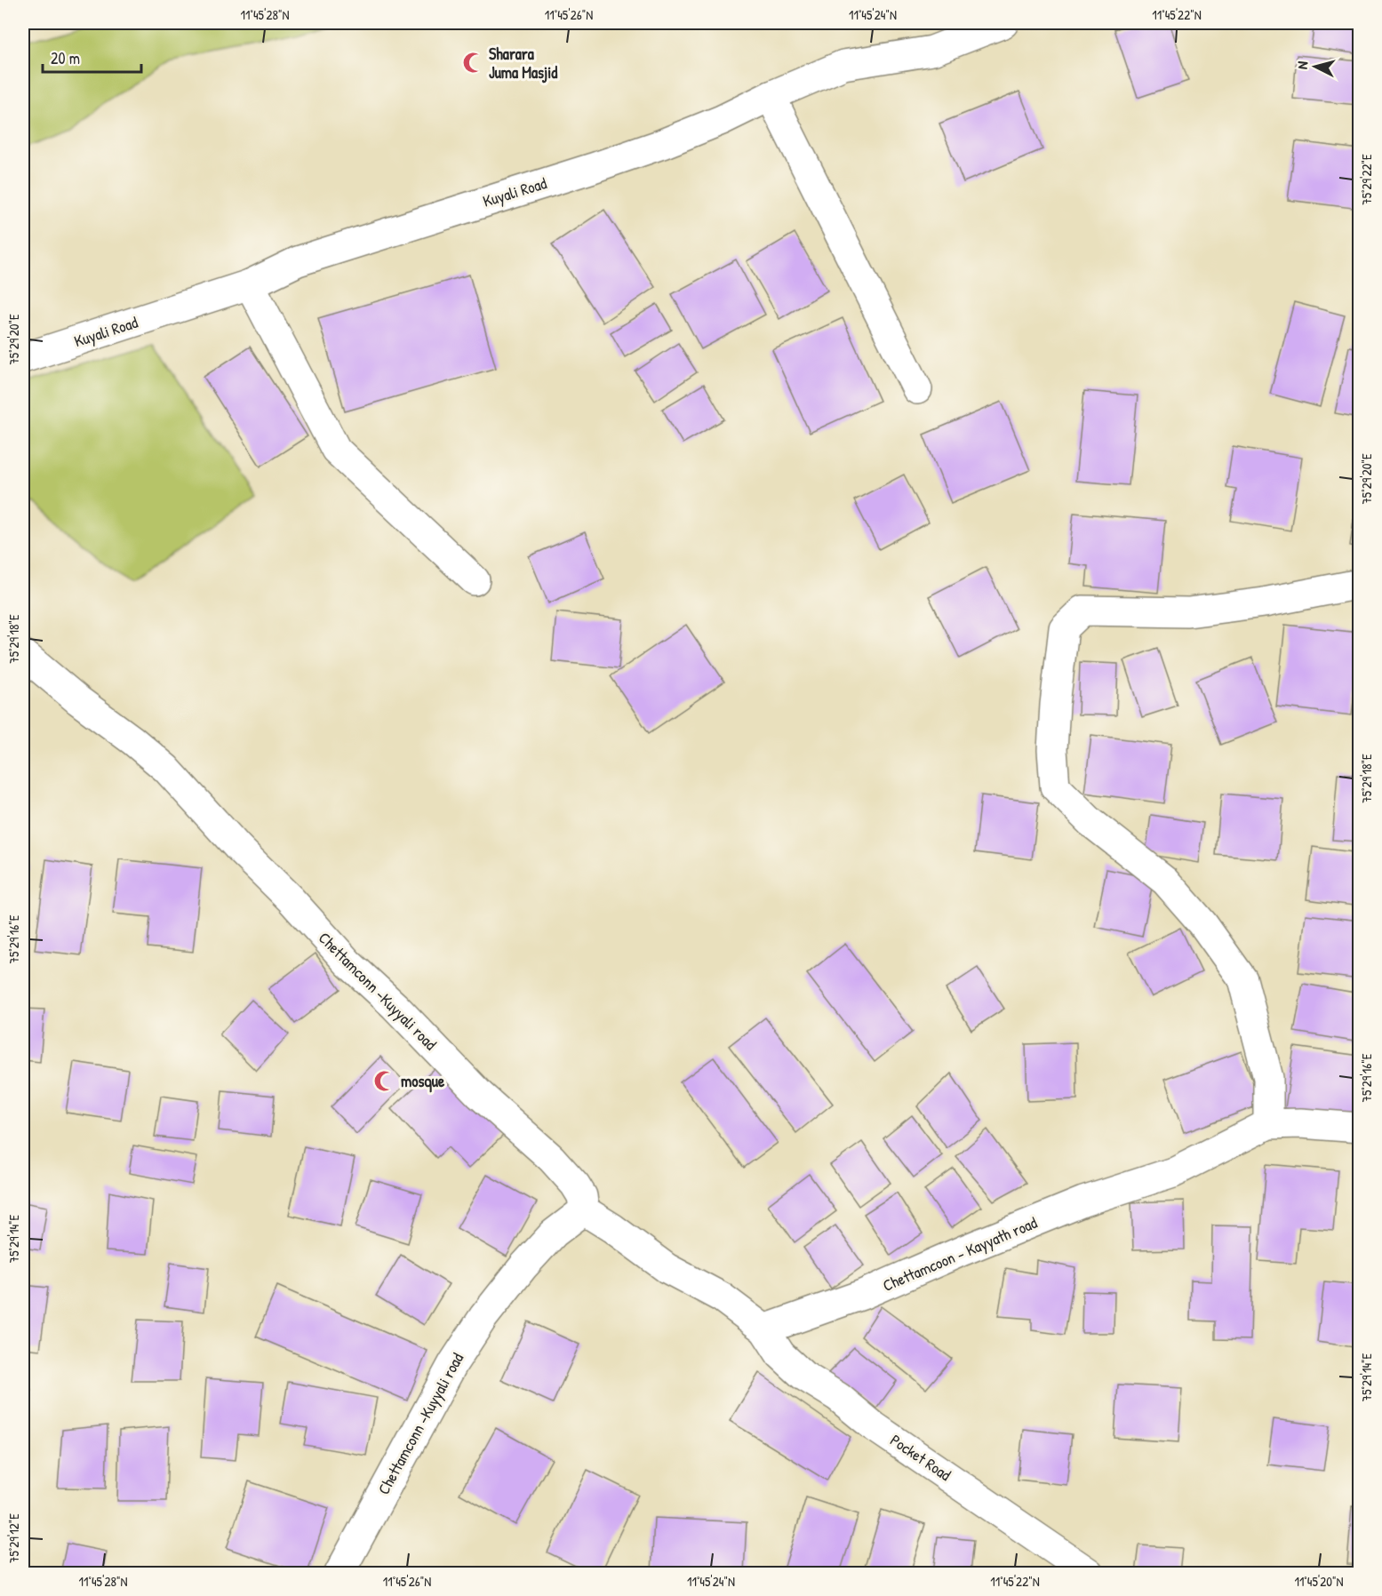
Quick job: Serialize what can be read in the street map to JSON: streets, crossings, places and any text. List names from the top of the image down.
{
  "streets": {
    "street": [
      "Kuyali Road",
      "Chettamconn -Kuyyali road",
      "Chettamcoon - Kayyath road",
      "Pocket Road"
    ]
  },
  "crossings": [
    ["Chettamcoon - Kayyath road", "Pocket Road"]
  ],
  "places": {
    "mosque": ["Sharara Juma Masjid", "mosque"]
  },
  "scale_bar": "20 m",
  "north": "left",
  "coordinates": [
    "11°45'28\"N",
    "11°45'26\"N",
    "11°45'24\"N",
    "11°45'22\"N",
    "75°29'22\"E",
    "75°29'20\"E",
    "75°29'18\"E",
    "75°29'16\"E",
    "75°29'14\"E",
    "75°29'12\"E",
    "11°45'20\"N"
  ]
}
